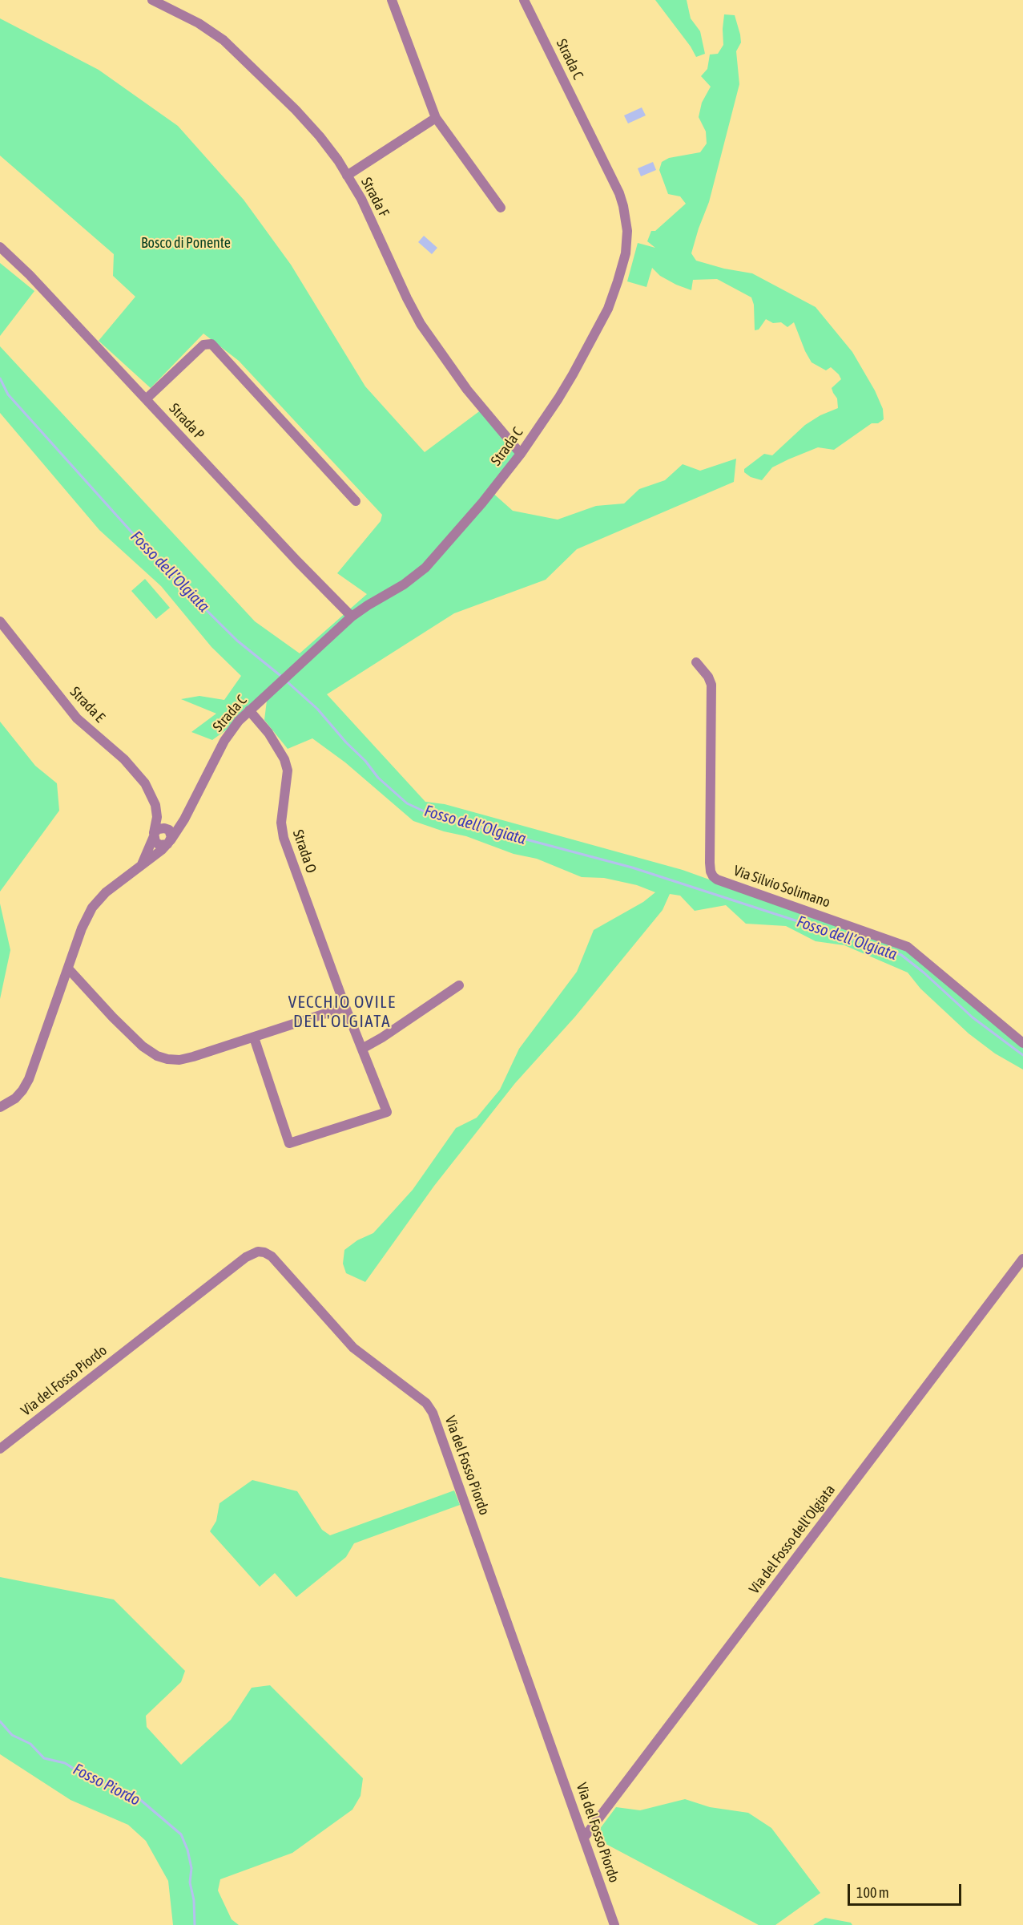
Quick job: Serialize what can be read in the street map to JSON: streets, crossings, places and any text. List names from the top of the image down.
{
  "streets": {
    "street": [
      "Strada C",
      "Strada F",
      "Strada P",
      "Strada E",
      "Strada O",
      "Via Silvio Solimano",
      "Via del Fosso Piordo",
      "Via del Fosso dell'Olgiata"
    ]
  },
  "crossings": [
    ["Strada C", "Strada F"],
    ["Strada C", "Strada P"],
    ["Strada C", "Strada E"],
    ["Strada C", "Strada O"],
    ["Via del Fosso Piordo", "Via del Fosso dell'Olgiata"]
  ],
  "districts": ["VECCHIO OVILE DELL'OLGIATA"],
  "water": ["Fosso dell’Olgiata", "Fosso Piordo"],
  "parks": ["Bosco di Ponente"],
  "scale_bar": "100 m"
}
